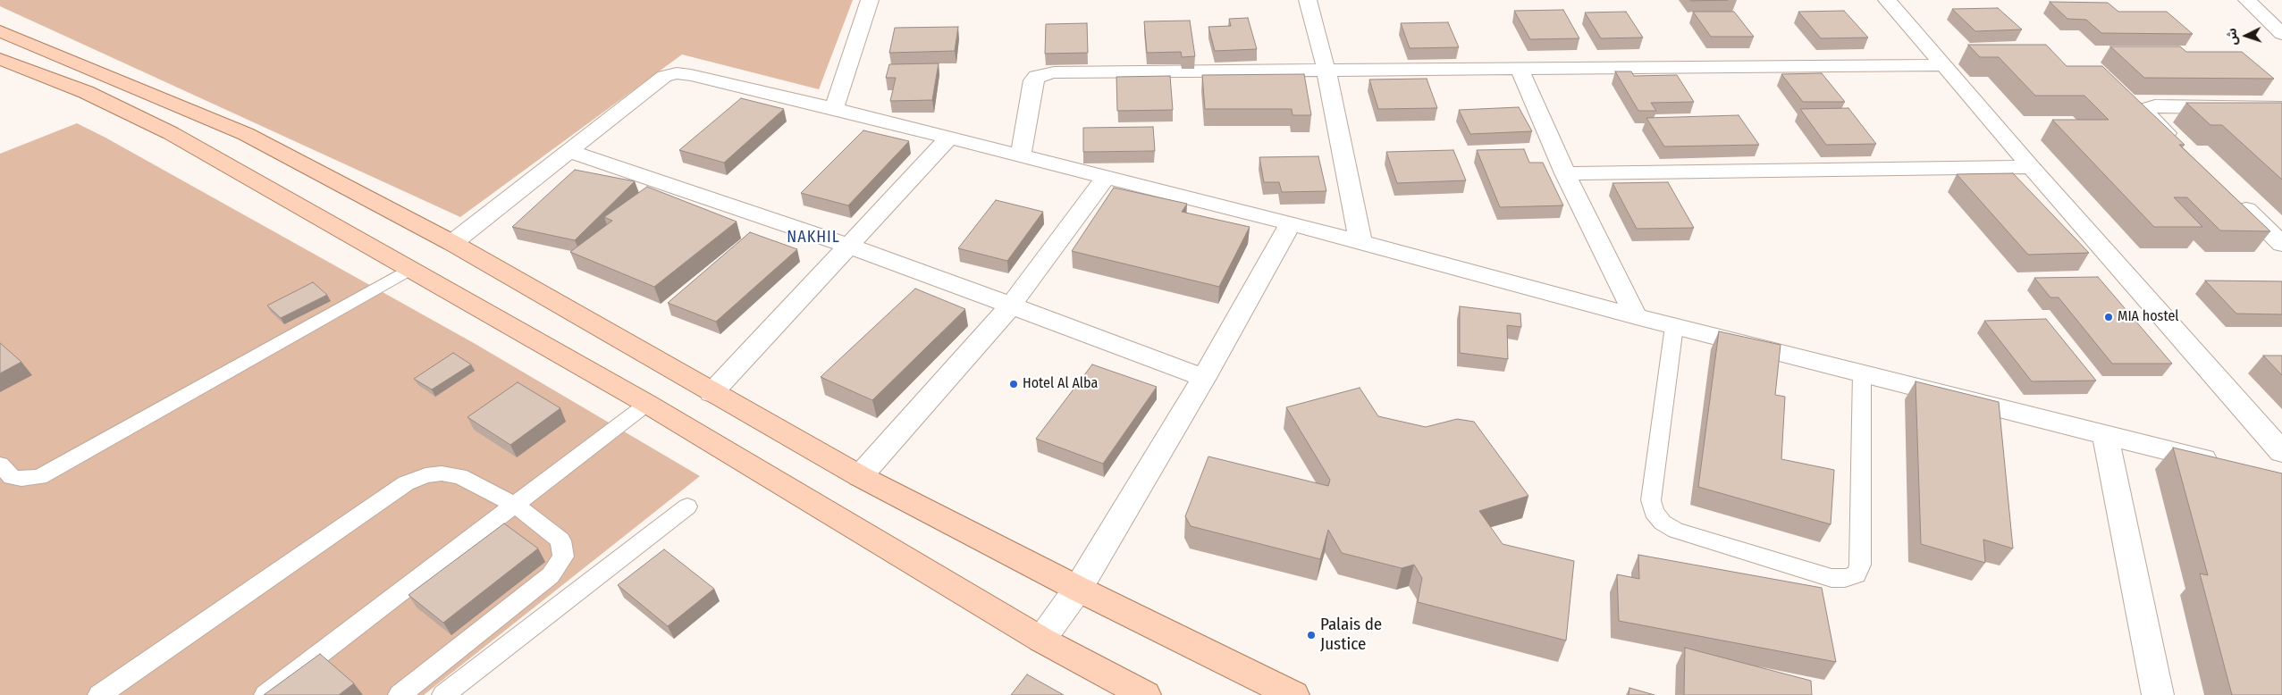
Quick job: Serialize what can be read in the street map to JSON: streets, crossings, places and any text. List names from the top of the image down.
{
  "districts": ["NAKHIL"],
  "places": ["MIA hostel", "Hotel Al Alba", "Palais de Justice"],
  "north": "left"
}
